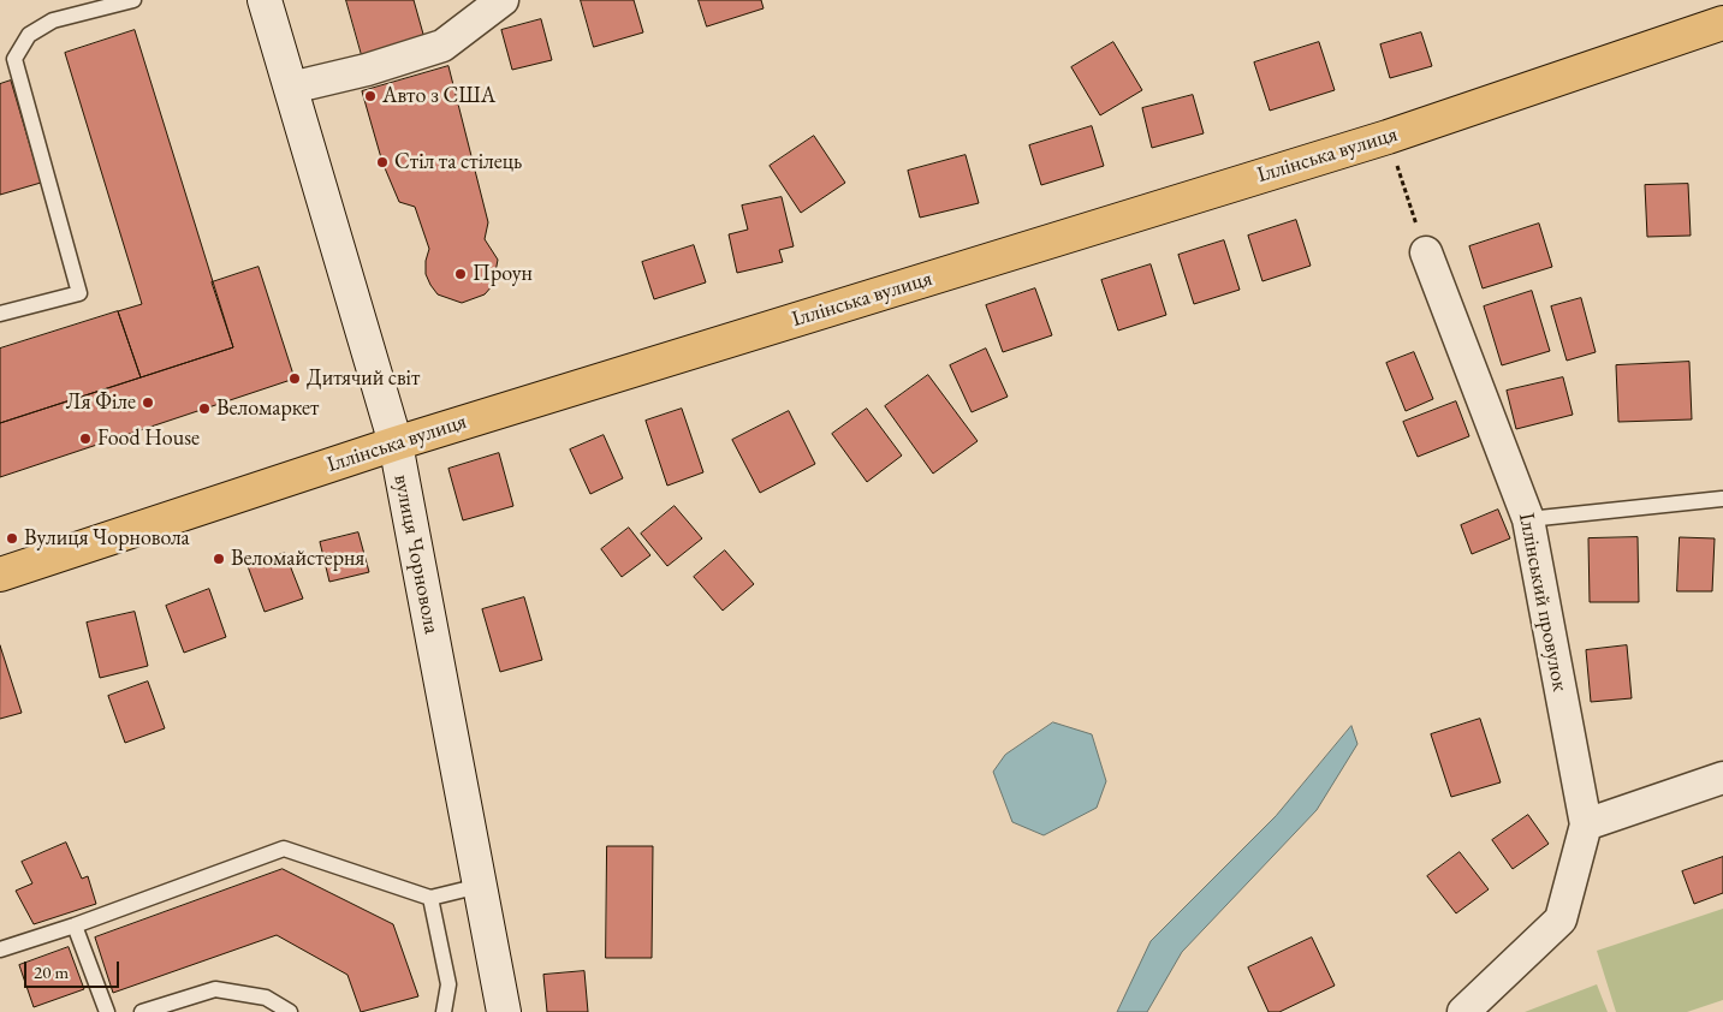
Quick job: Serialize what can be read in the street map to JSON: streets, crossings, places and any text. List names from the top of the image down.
{
  "streets": {
    "main road": ["Іллінська вулиця", "вулиця Чорновола"],
    "street": ["Іллінський провулок"]
  },
  "crossings": [
    ["Іллінська вулиця", "вулиця Чорновола"]
  ],
  "places": [
    "Авто з США",
    "Стіл та стілець",
    "Проун",
    "Дитячий світ",
    "Ля Філе",
    "Веломаркет",
    "Food House",
    "Вулиця Чорновола",
    "Веломайстерня"
  ],
  "scale_bar": "20 m"
}
